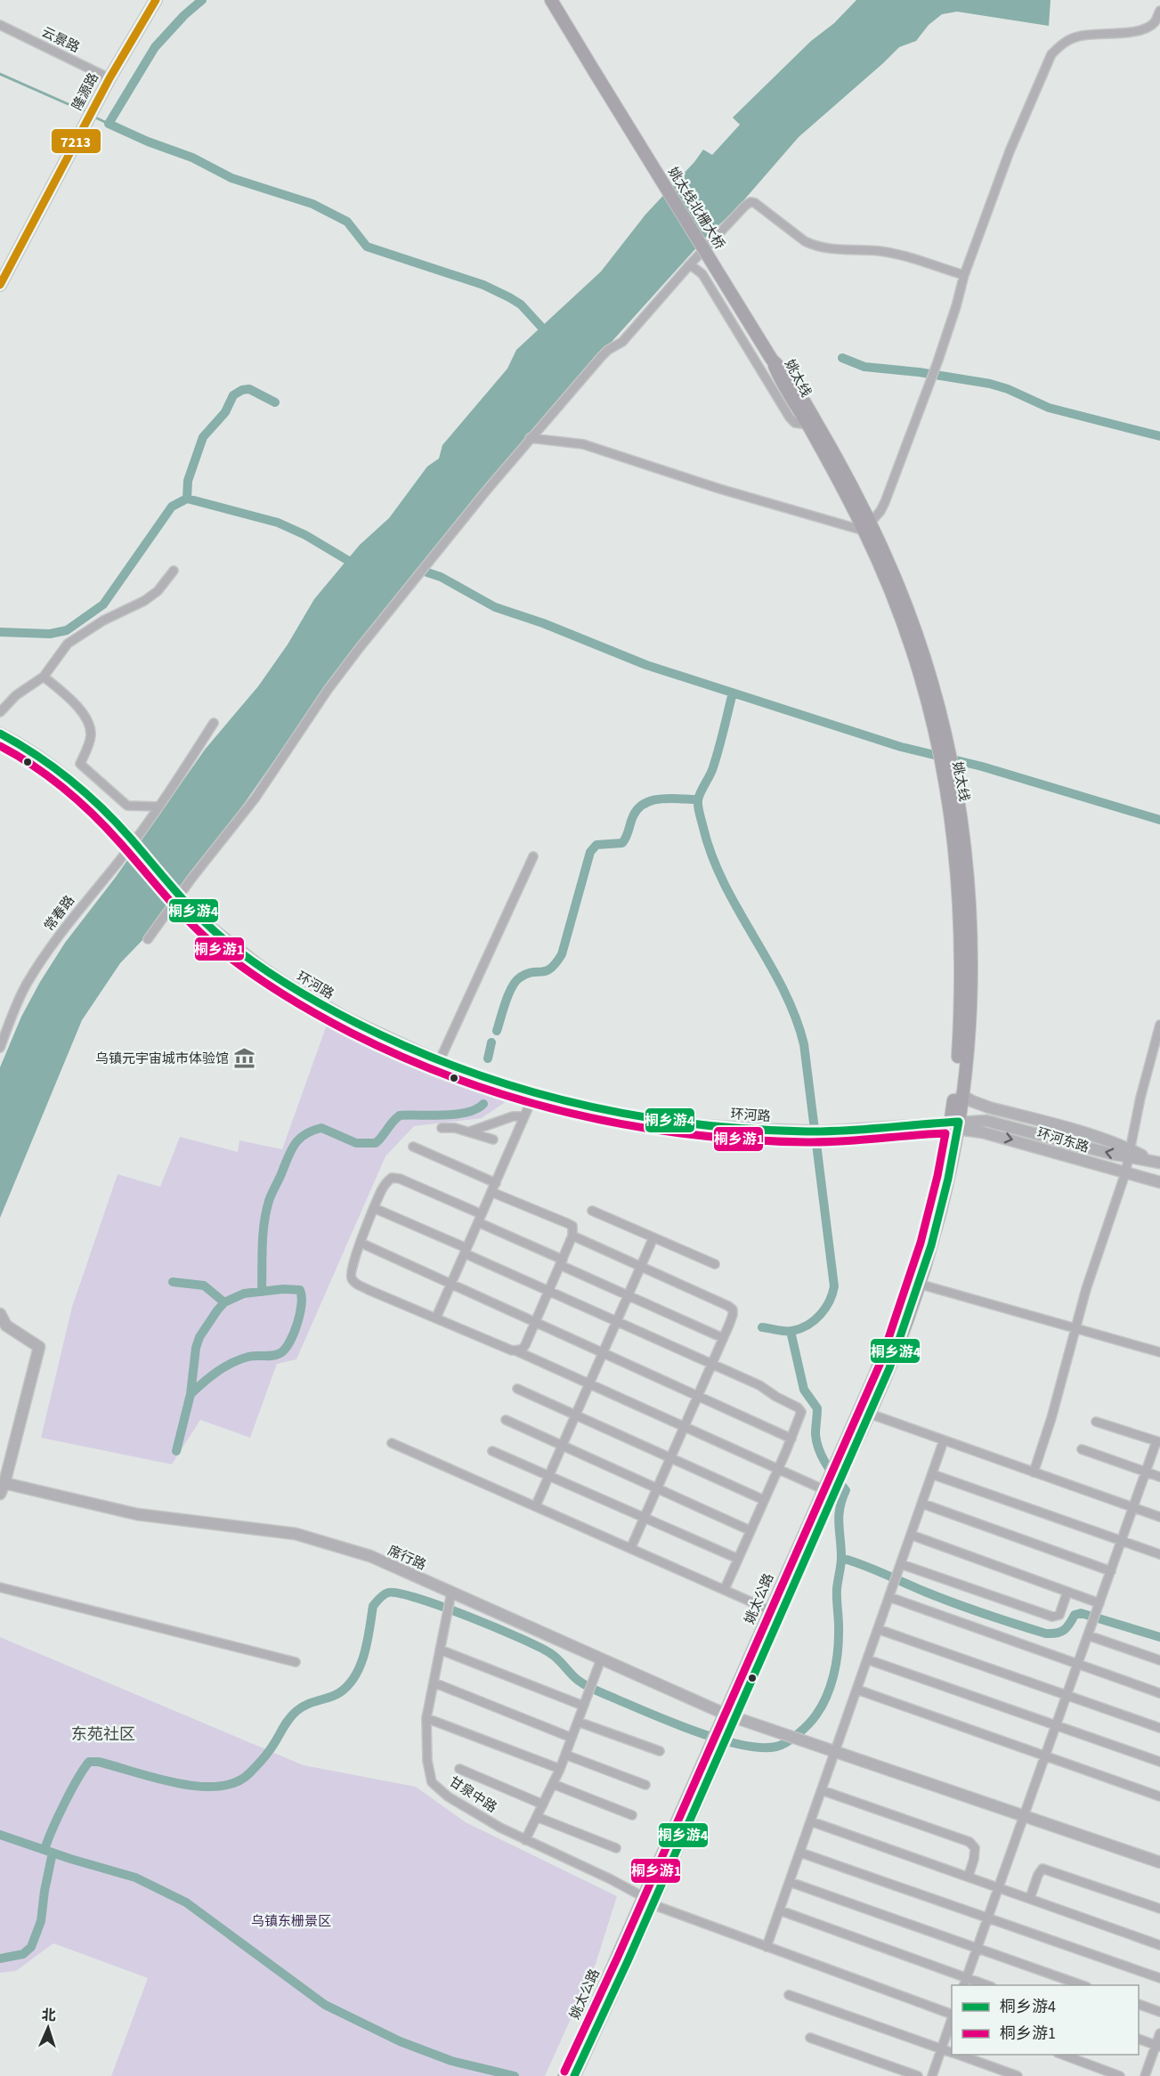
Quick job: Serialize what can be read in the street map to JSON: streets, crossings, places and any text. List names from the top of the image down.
{
  "streets": {
    "main road": [
      "隆源路",
      "姚太线北栅大桥",
      "姚太线",
      "姚太公路"
    ],
    "street": [
      "云景路",
      "常春路",
      "环河路",
      "环河东路",
      "席行路",
      "甘泉中路"
    ]
  },
  "crossings": [
    ["云景路", "隆源路"],
    ["姚太线北栅大桥", "姚太线"],
    ["姚太线", "环河路"],
    ["姚太线", "环河东路"],
    ["姚太线", "姚太公路"],
    ["环河路", "环河东路"],
    ["环河路", "姚太公路"],
    ["环河东路", "姚太公路"],
    ["席行路", "姚太公路"],
    ["席行路", "甘泉中路"],
    ["姚太公路", "甘泉中路"]
  ],
  "districts": ["东苑社区"],
  "parks": ["乌镇东栅景区"],
  "places": {
    "museum": ["乌镇元宇宙城市体验馆"]
  },
  "lines": ["transit line 7213", "transit line 桐乡游4", "transit line 桐乡游1"],
  "legend": ["桐乡游4", "桐乡游1"],
  "north": "top"
}
